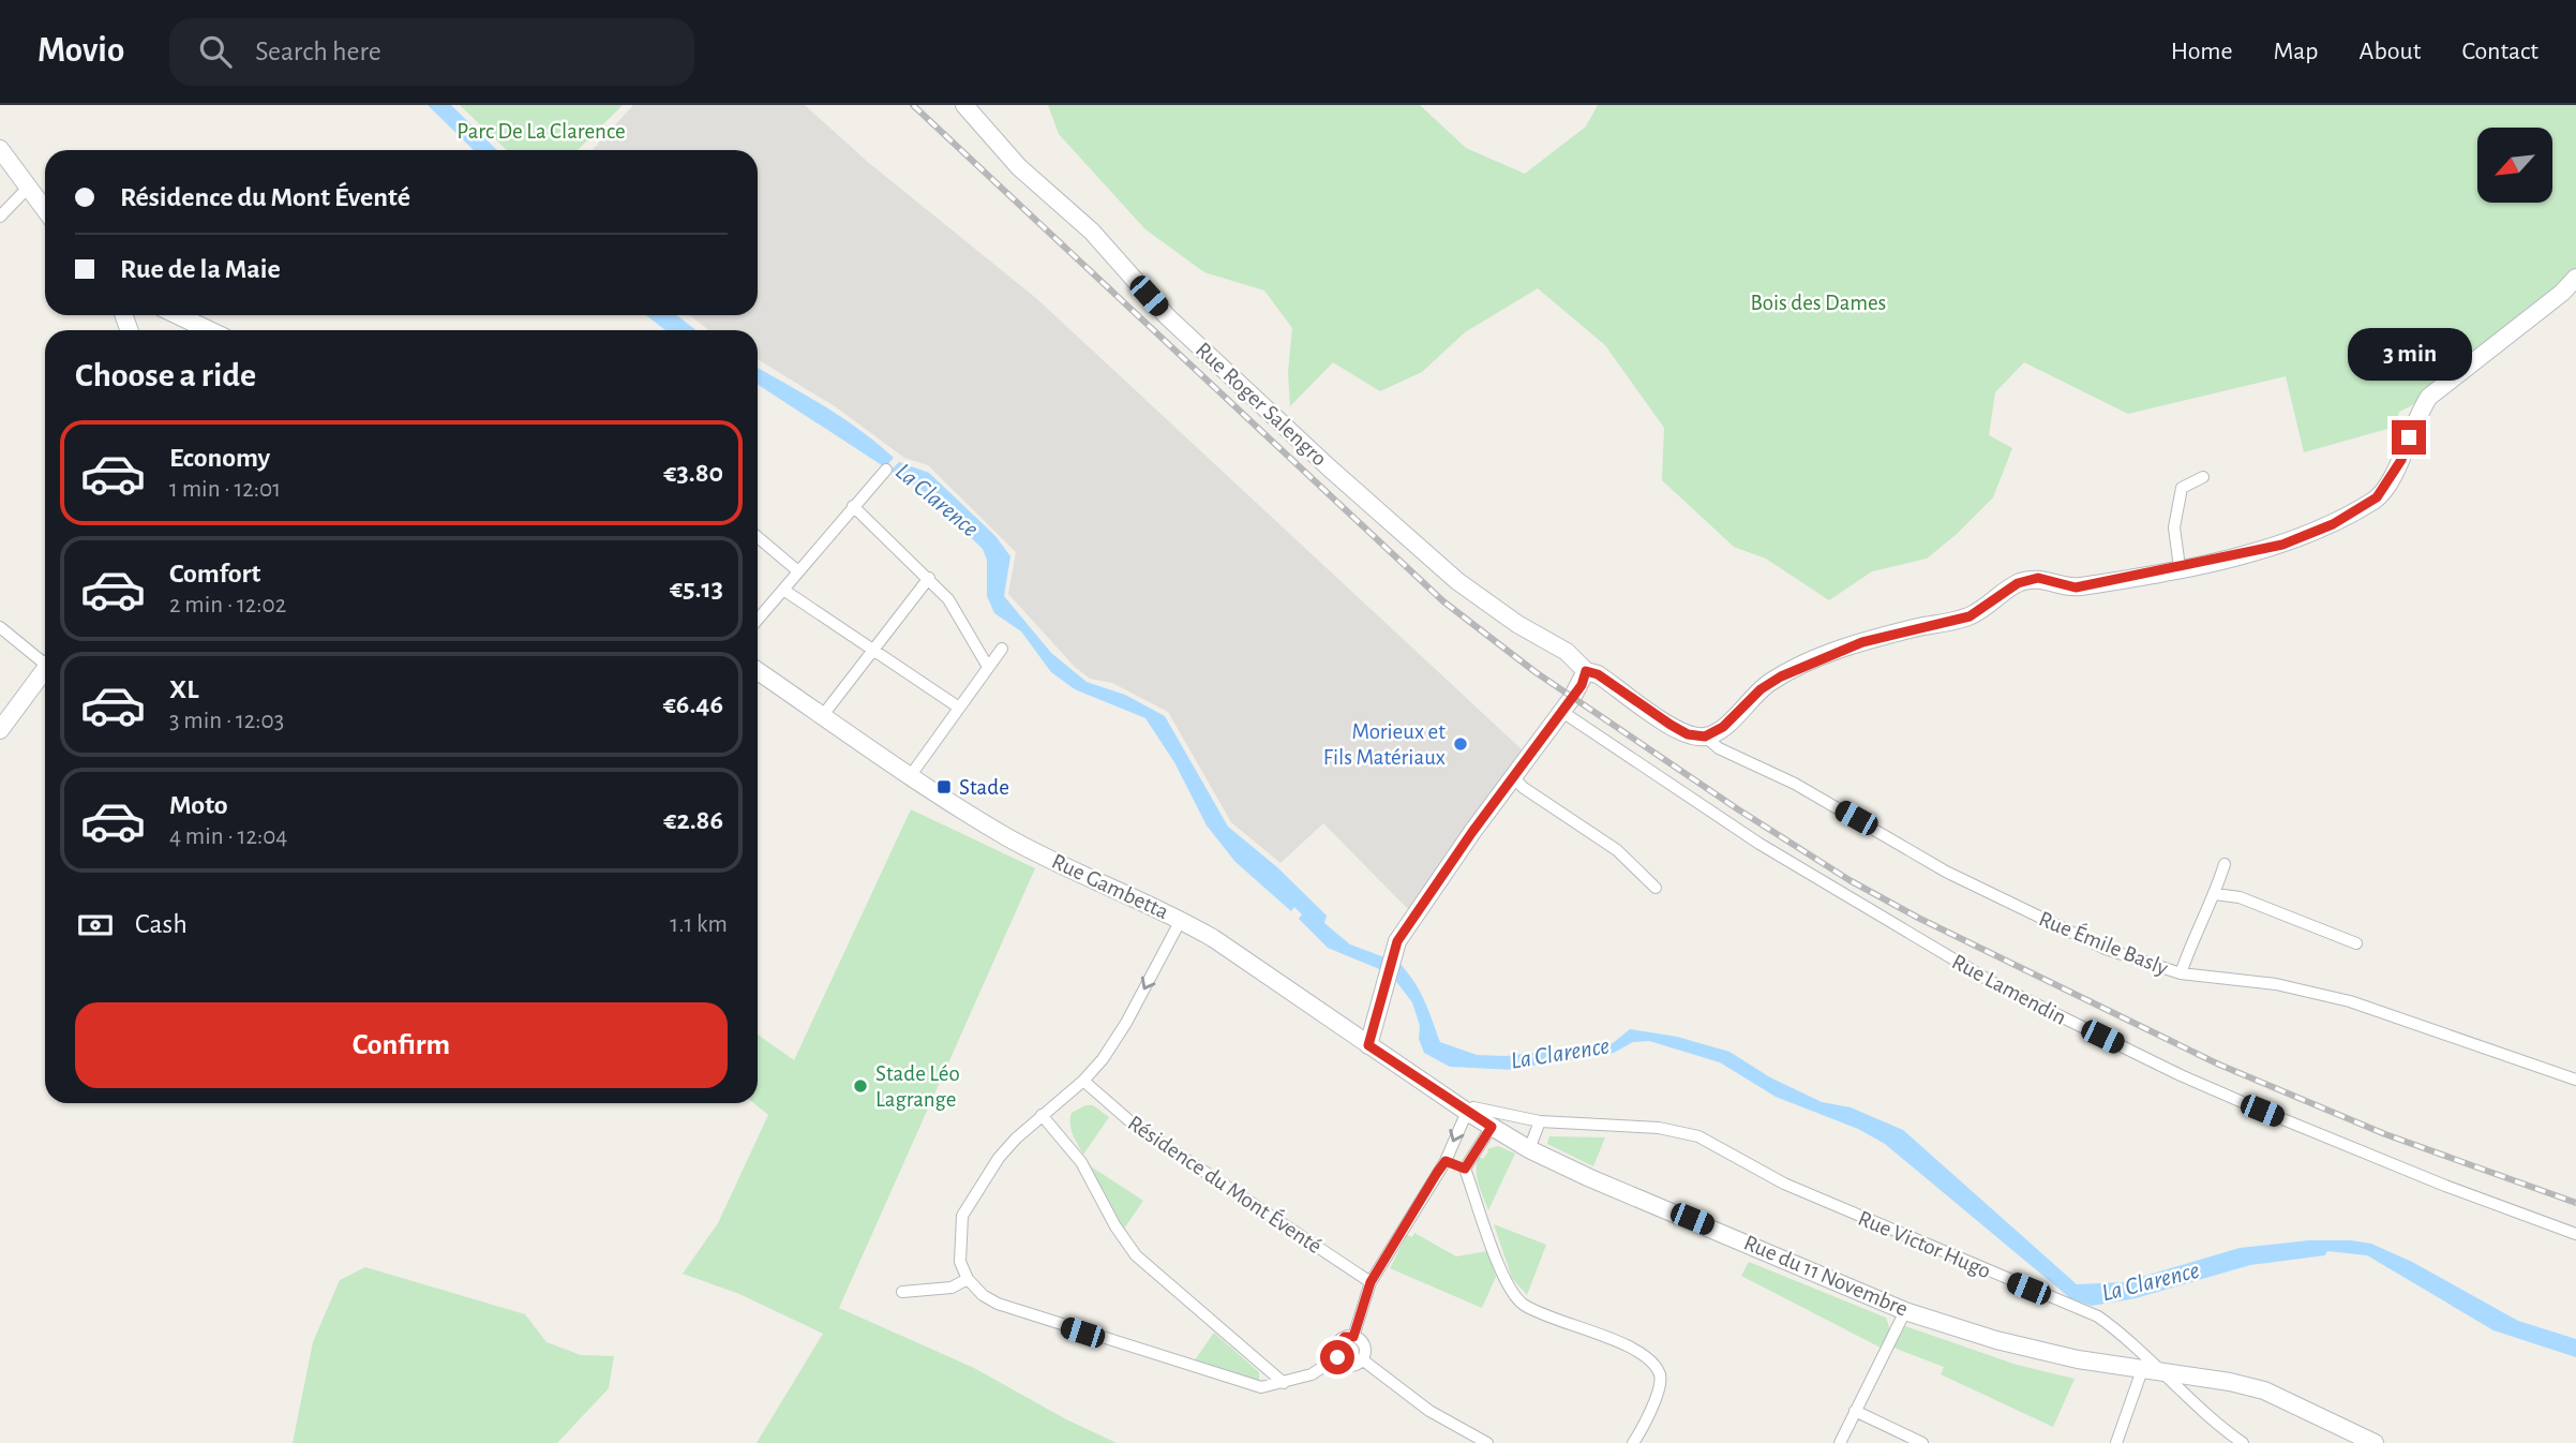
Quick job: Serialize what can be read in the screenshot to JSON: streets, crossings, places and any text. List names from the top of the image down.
{
  "streets": {
    "street": [
      "Rue Roger Salengro",
      "Rue Gambetta",
      "Rue Émile Basly",
      "Rue Lamendin",
      "Résidence du Mont Éventé",
      "Rue Victor Hugo",
      "Rue du 11 Novembre"
    ]
  },
  "crossings": [
    ["Rue Roger Salengro", "Rue Émile Basly"],
    ["Rue Gambetta", "Rue Victor Hugo"],
    ["Rue Gambetta", "Rue du 11 Novembre"],
    ["Rue Victor Hugo", "Rue du 11 Novembre"]
  ],
  "water": ["La Clarence"],
  "parks": ["Parc De La Clarence", "Bois des Dames"],
  "places": {
    "other": ["Morieux et Fils Matériaux", "Stade Léo Lagrange"],
    "transit": ["Stade"]
  },
  "north": "bottom left",
  "page": {
    "header": "Movio",
    "search": "Search here",
    "nav": [
      "Home",
      "Map",
      "About",
      "Contact"
    ],
    "banner": ["Résidence du Mont Éventé", "Rue de la Maie"],
    "bubble": "3 min",
    "heading": "Choose a ride",
    "list": [
      {
        "name": "Economy",
        "note": "1 min · 12:01",
        "value": "€3.80"
      },
      {
        "name": "Comfort",
        "note": "2 min · 12:02",
        "value": "€5.13"
      },
      {
        "name": "XL",
        "note": "3 min · 12:03",
        "value": "€6.46"
      },
      {
        "name": "Moto",
        "note": "4 min · 12:04",
        "value": "€2.86"
      }
    ],
    "pay": ["Cash", "1.1 km"],
    "buttons": "Confirm"
  }
}
